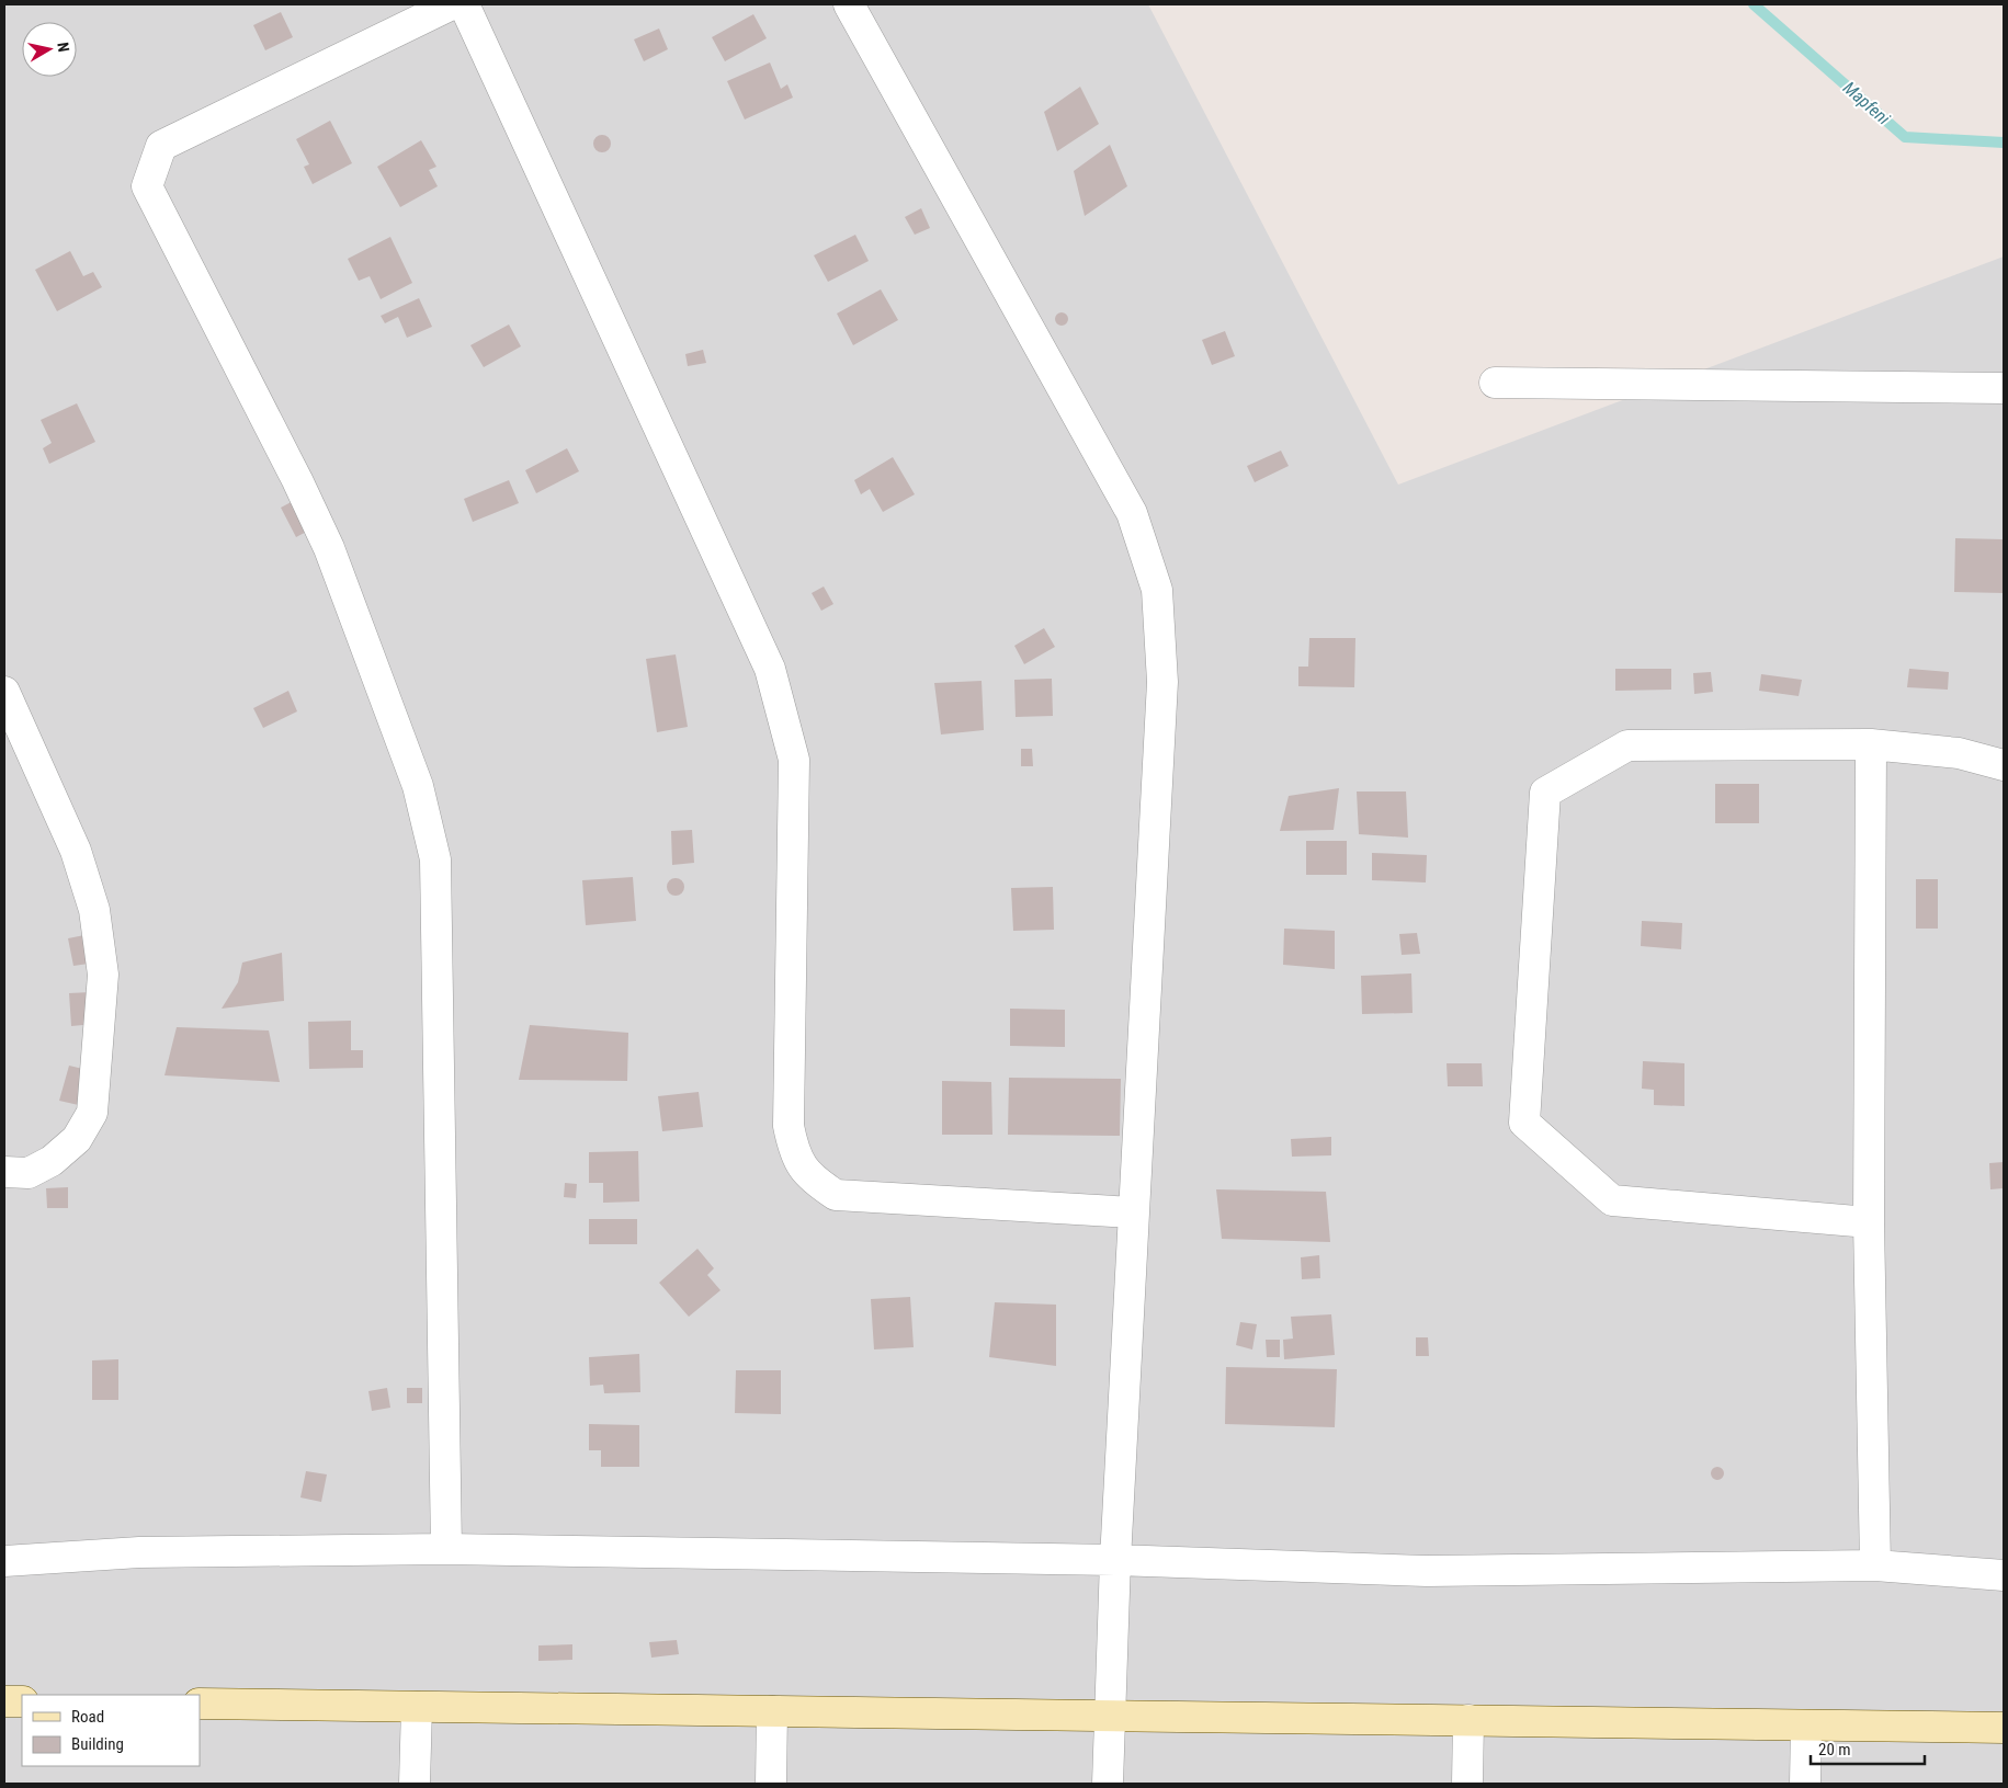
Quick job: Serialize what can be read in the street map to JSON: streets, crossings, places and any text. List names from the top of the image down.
{
  "water": ["Mapfeni"],
  "legend": ["Road", "Building"],
  "scale_bar": "20 m",
  "north": "right"
}
